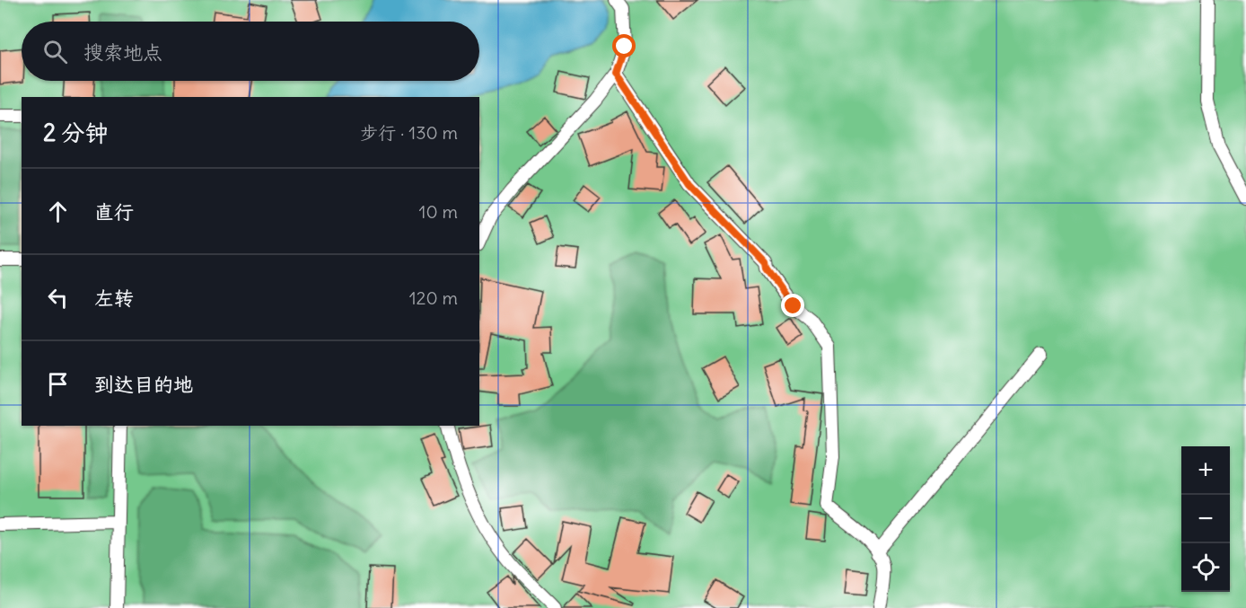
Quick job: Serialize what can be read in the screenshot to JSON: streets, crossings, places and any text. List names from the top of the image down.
{
  "page": {
    "search": "搜索地点",
    "heading": ["2 分钟", "步行 · 130 m"],
    "list": [
      ["直行", "10 m"],
      ["左转", "120 m"],
      "到达目的地"
    ],
    "map_buttons": ["+", "−"]
  }
}
